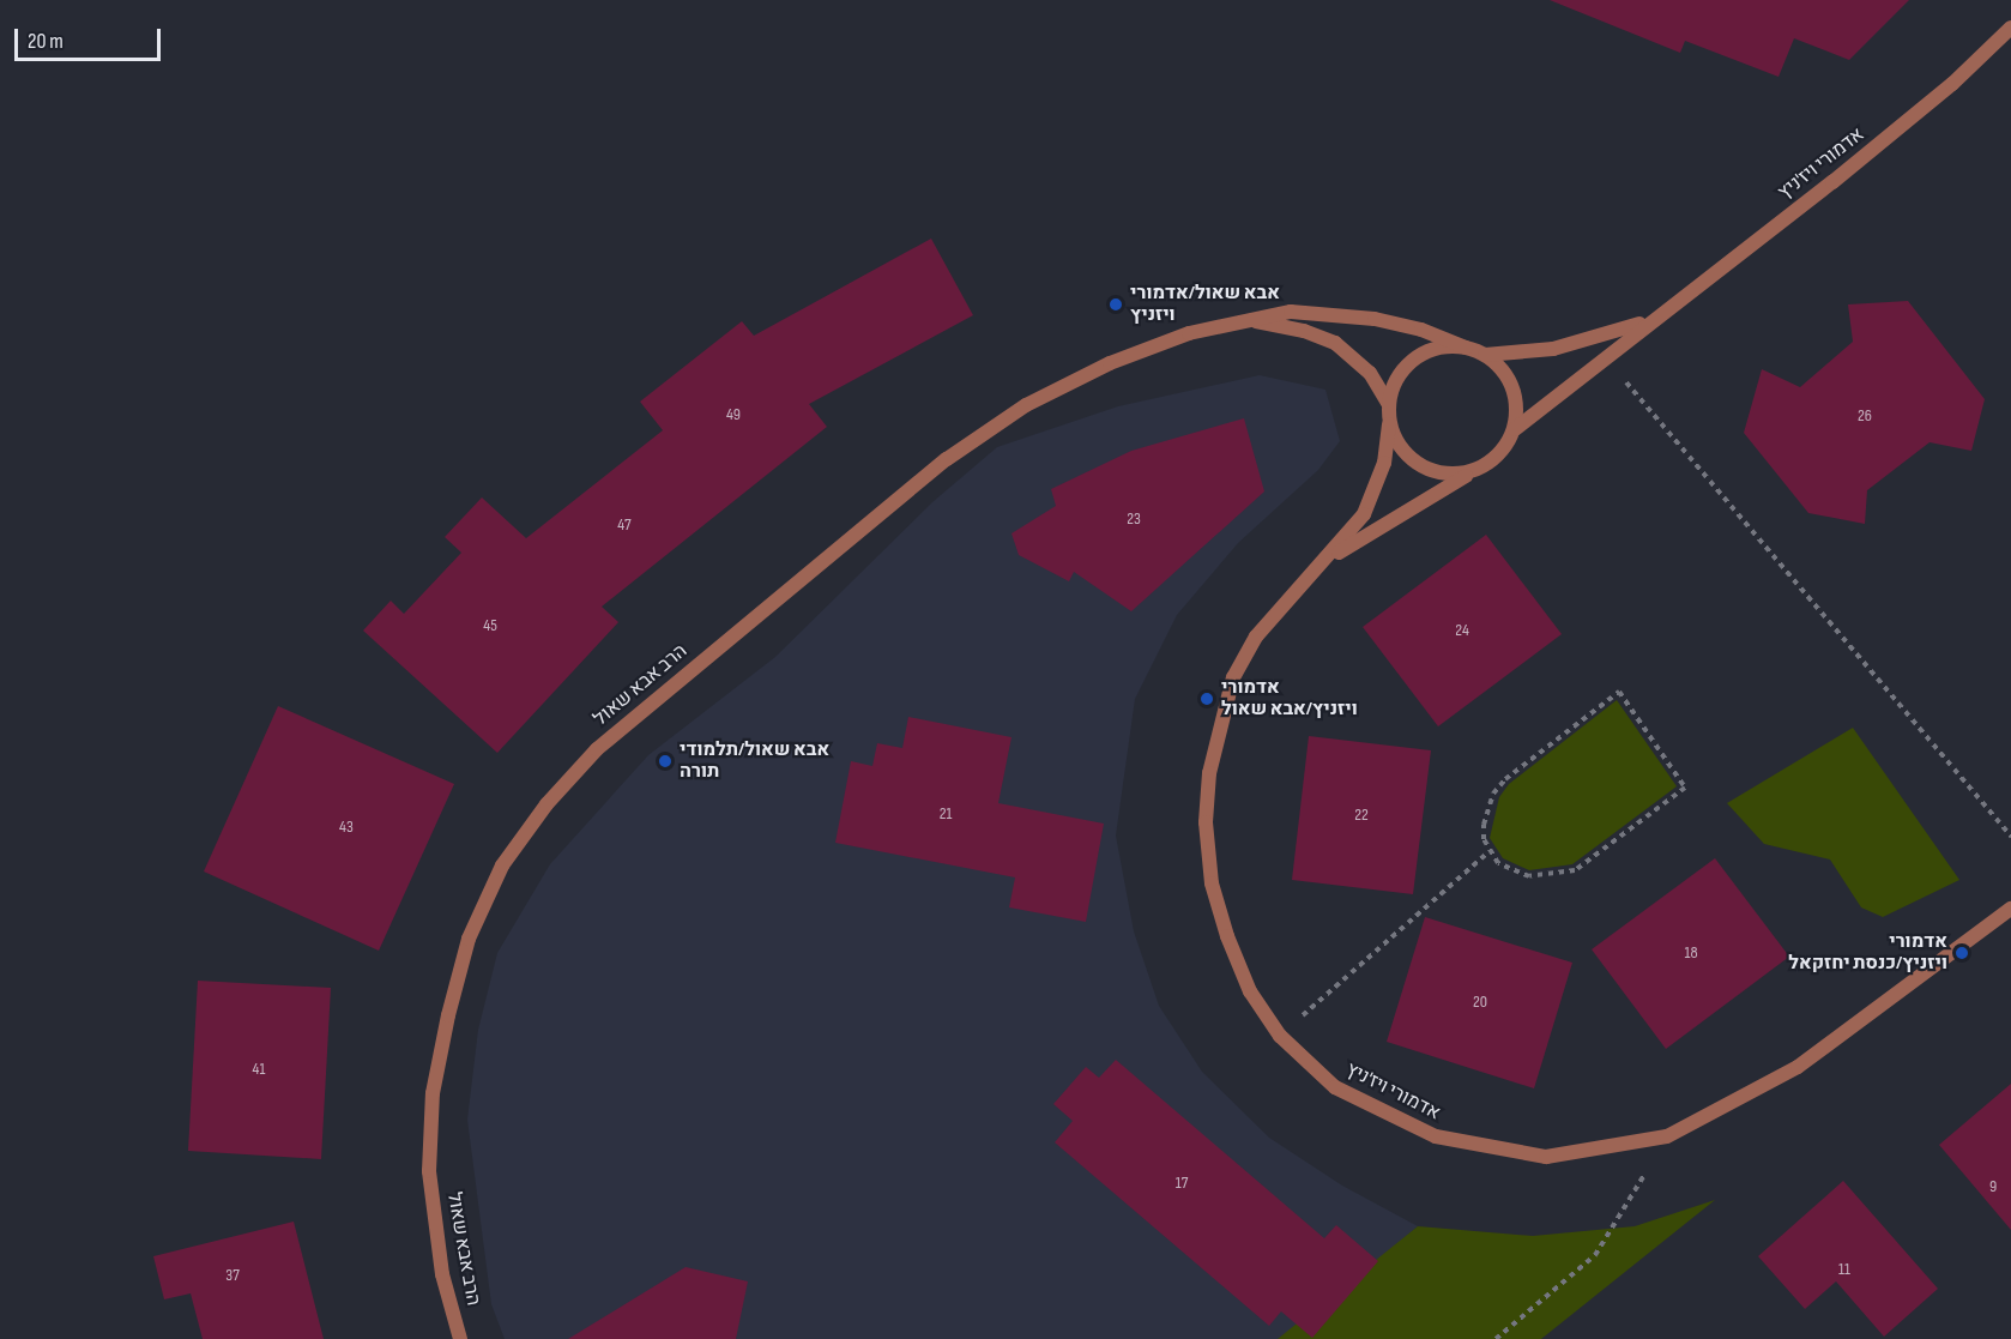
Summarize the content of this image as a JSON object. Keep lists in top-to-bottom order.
{
  "streets": {
    "street": ["אדמורי ויז'ניץ", "הרב אבא שאול"]
  },
  "crossings": [
    ["אדמורי ויז'ניץ", "הרב אבא שאול"]
  ],
  "places": [
    "אבא שאול/אדמורי ויזניץ",
    "אדמורי ויזניץ/אבא שאול",
    "אבא שאול/תלמודי תורה",
    "אדמורי ויזניץ/כנסת יחזקאל"
  ],
  "house_numbers": [
    "49",
    "26",
    "23",
    "47",
    "45",
    "24",
    "21",
    "22",
    "43",
    "18",
    "20",
    "41",
    "17",
    "9",
    "11",
    "37"
  ],
  "scale_bar": "20 m"
}
